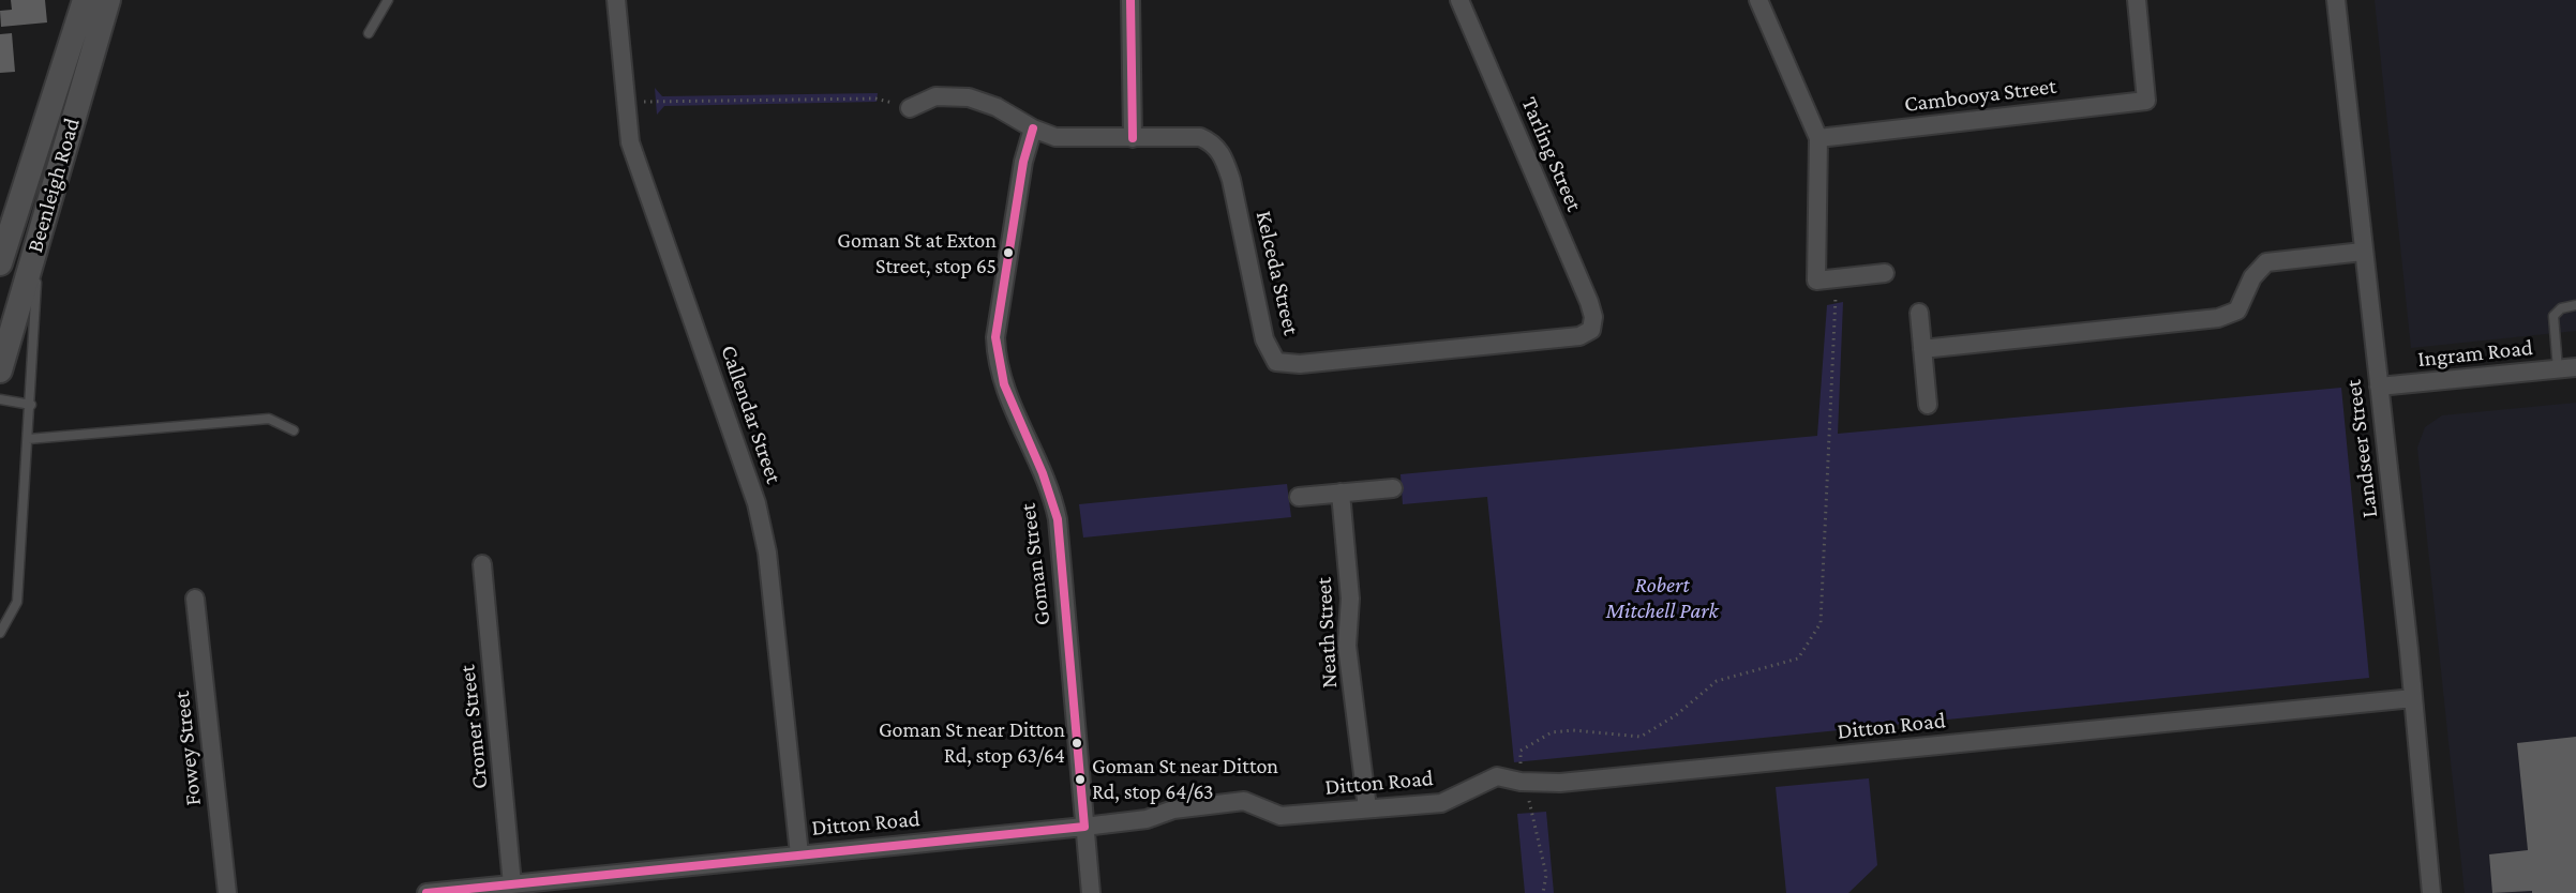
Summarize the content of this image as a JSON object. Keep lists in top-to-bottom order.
{
  "streets": {
    "main road": ["Beenleigh Road"],
    "street": [
      "Cambooya Street",
      "Tarling Street",
      "Kelceda Street",
      "Ingram Road",
      "Callendar Street",
      "Landseer Street",
      "Goman Street",
      "Neath Street",
      "Ditton Road",
      "Cromer Street",
      "Fowey Street"
    ]
  },
  "crossings": [
    ["Tarling Street", "Kelceda Street"],
    ["Kelceda Street", "Goman Street"],
    ["Ingram Road", "Landseer Street"],
    ["Callendar Street", "Ditton Road"],
    ["Landseer Street", "Ditton Road"],
    ["Goman Street", "Ditton Road"],
    ["Neath Street", "Ditton Road"],
    ["Ditton Road", "Cromer Street"]
  ],
  "parks": ["Robert Mitchell Park"],
  "places": ["Goman St at Exton Street, stop 65", "Goman St near Ditton Rd, stop 63/64", "Goman St near Ditton Rd, stop 64/63"]
}
